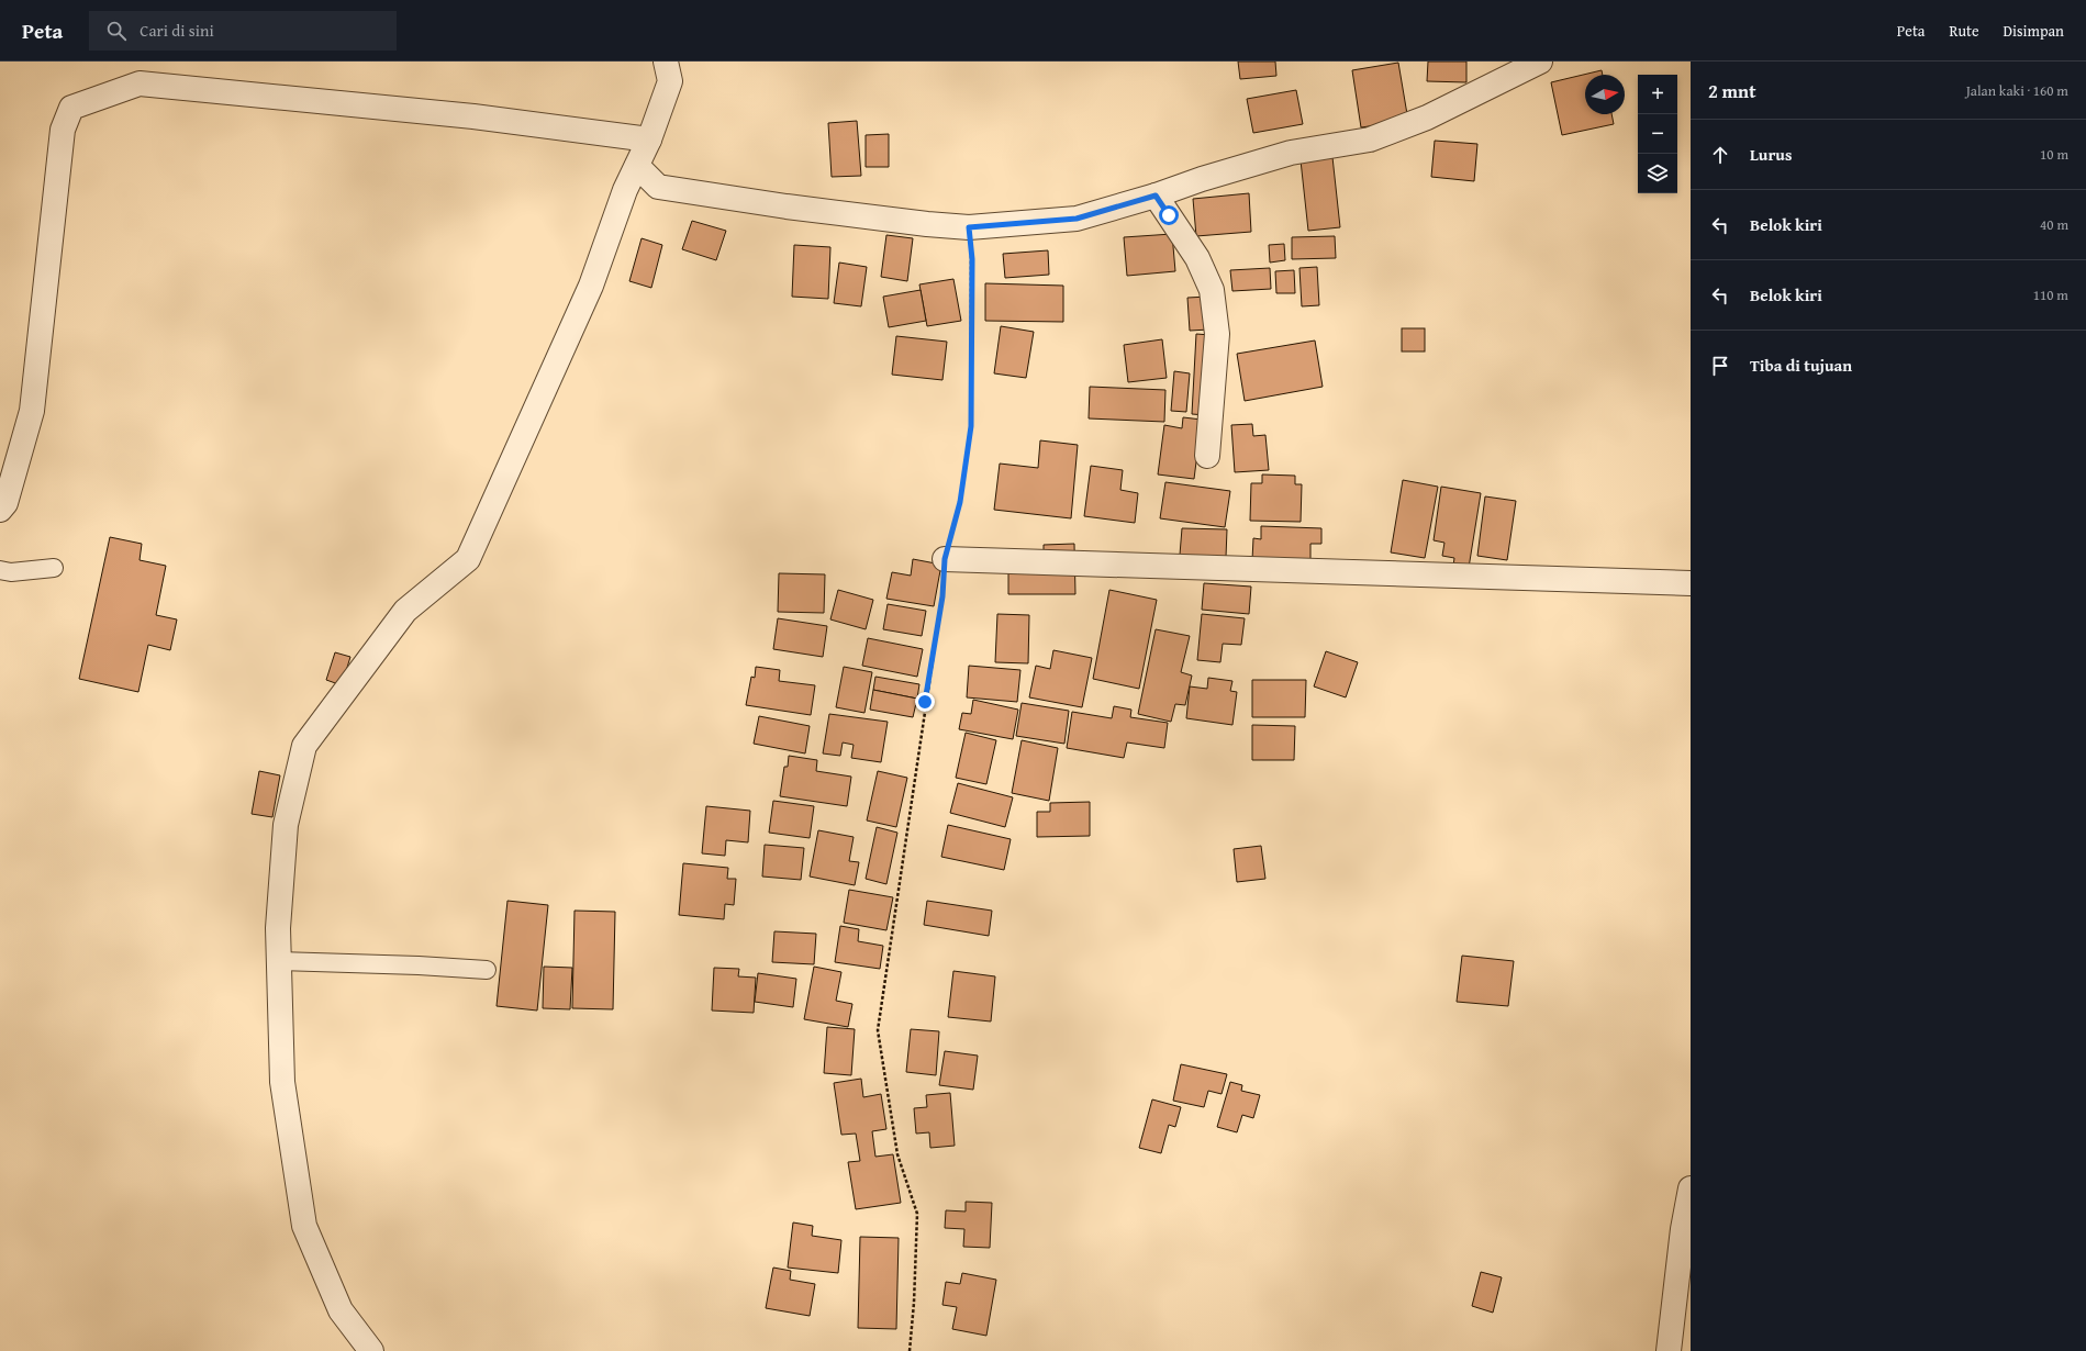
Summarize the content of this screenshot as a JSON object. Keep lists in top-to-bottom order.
{
  "north": "right",
  "page": {
    "header": "Peta",
    "search": "Cari di sini",
    "nav": ["Peta", "Rute", "Disimpan"],
    "heading": ["2 mnt", "Jalan kaki · 160 m"],
    "map_buttons": ["+", "−"],
    "list": [
      ["Lurus", "10 m"],
      ["Belok kiri", "40 m"],
      ["Belok kiri", "110 m"],
      "Tiba di tujuan"
    ]
  }
}
